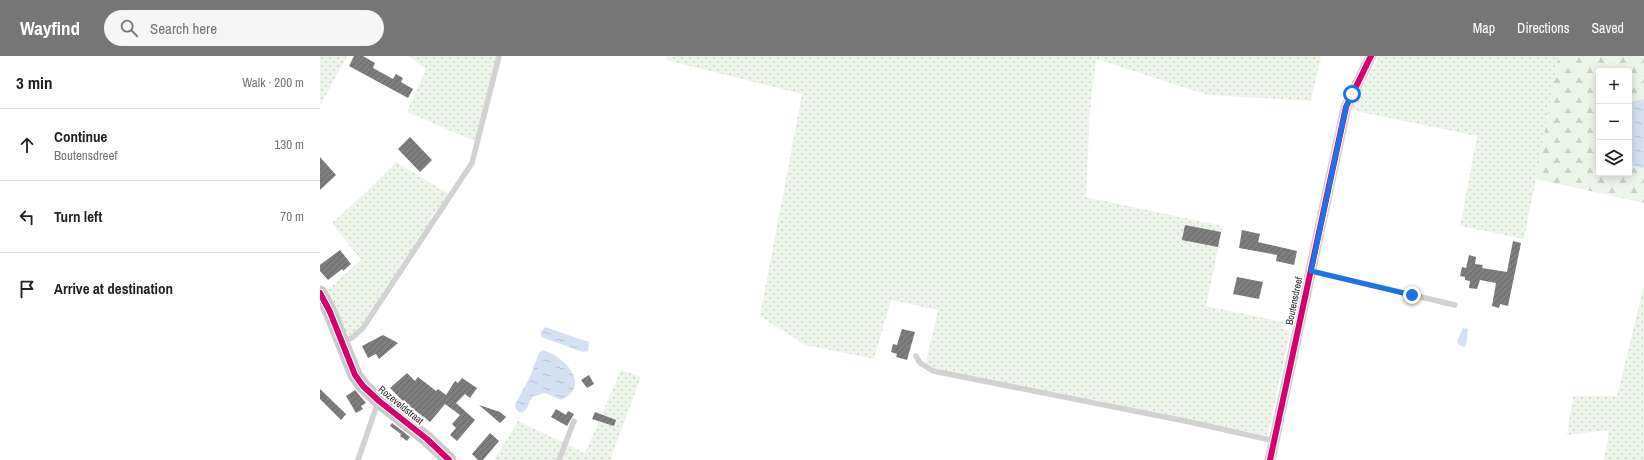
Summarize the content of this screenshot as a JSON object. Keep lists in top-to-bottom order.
{
  "streets": {
    "street": ["Boutensdreef", "Rozeveldstraat"]
  },
  "page": {
    "header": "Wayfind",
    "search": "Search here",
    "nav": ["Map", "Directions", "Saved"],
    "heading": ["3 min", "Walk · 200 m"],
    "map_buttons": ["+", "−"],
    "list": [
      ["Continue", "Boutensdreef", "130 m"],
      ["Turn left", "70 m"],
      "Arrive at destination"
    ]
  }
}
